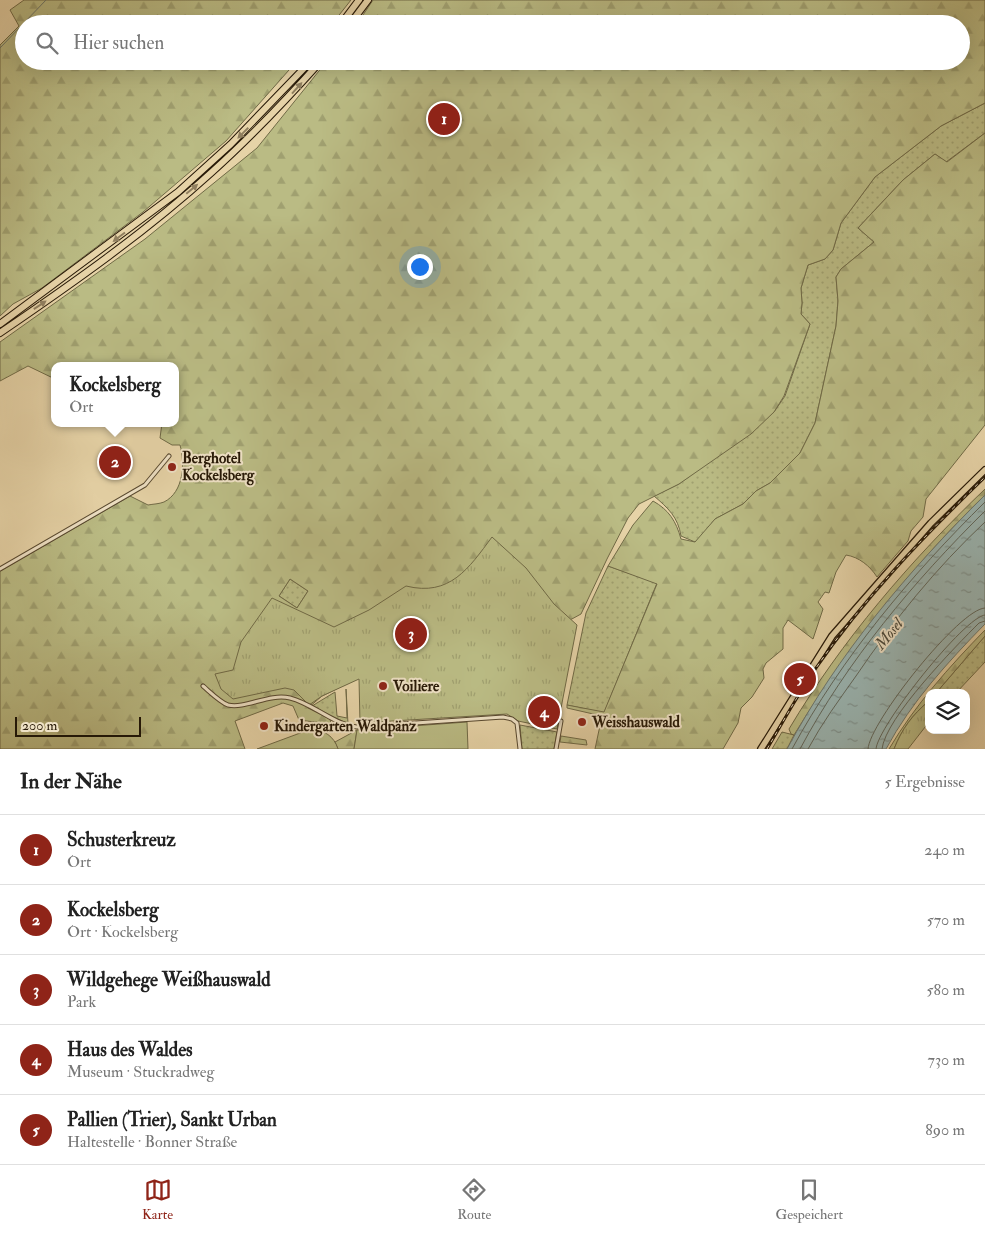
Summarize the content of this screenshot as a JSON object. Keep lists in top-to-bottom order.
{
  "water": ["Mosel"],
  "places": [
    "Berghotel Kockelsberg",
    "Voiliere",
    "Weisshauswald",
    "Kindergarten Waldpänz"
  ],
  "scale_bar": "200 m",
  "page": {
    "search": "Hier suchen",
    "pins": [
      "1",
      "2",
      "3",
      "5",
      "4"
    ],
    "popup": ["Kockelsberg", "Ort"],
    "scale": "200 m",
    "heading": ["In der Nähe", "5 Ergebnisse"],
    "list": [
      {
        "mark": "1",
        "name": "Schusterkreuz",
        "note": "Ort",
        "value": "240 m"
      },
      {
        "mark": "2",
        "name": "Kockelsberg",
        "note": "Ort · Kockelsberg",
        "value": "570 m"
      },
      {
        "mark": "3",
        "name": "Wildgehege Weißhauswald",
        "note": "Park",
        "value": "580 m"
      },
      {
        "mark": "4",
        "name": "Haus des Waldes",
        "note": "Museum · Stuckradweg",
        "value": "730 m"
      },
      {
        "mark": "5",
        "name": "Pallien (Trier), Sankt Urban",
        "note": "Haltestelle · Bonner Straße",
        "value": "890 m"
      }
    ],
    "nav": ["Karte", "Route", "Gespeichert"]
  }
}
